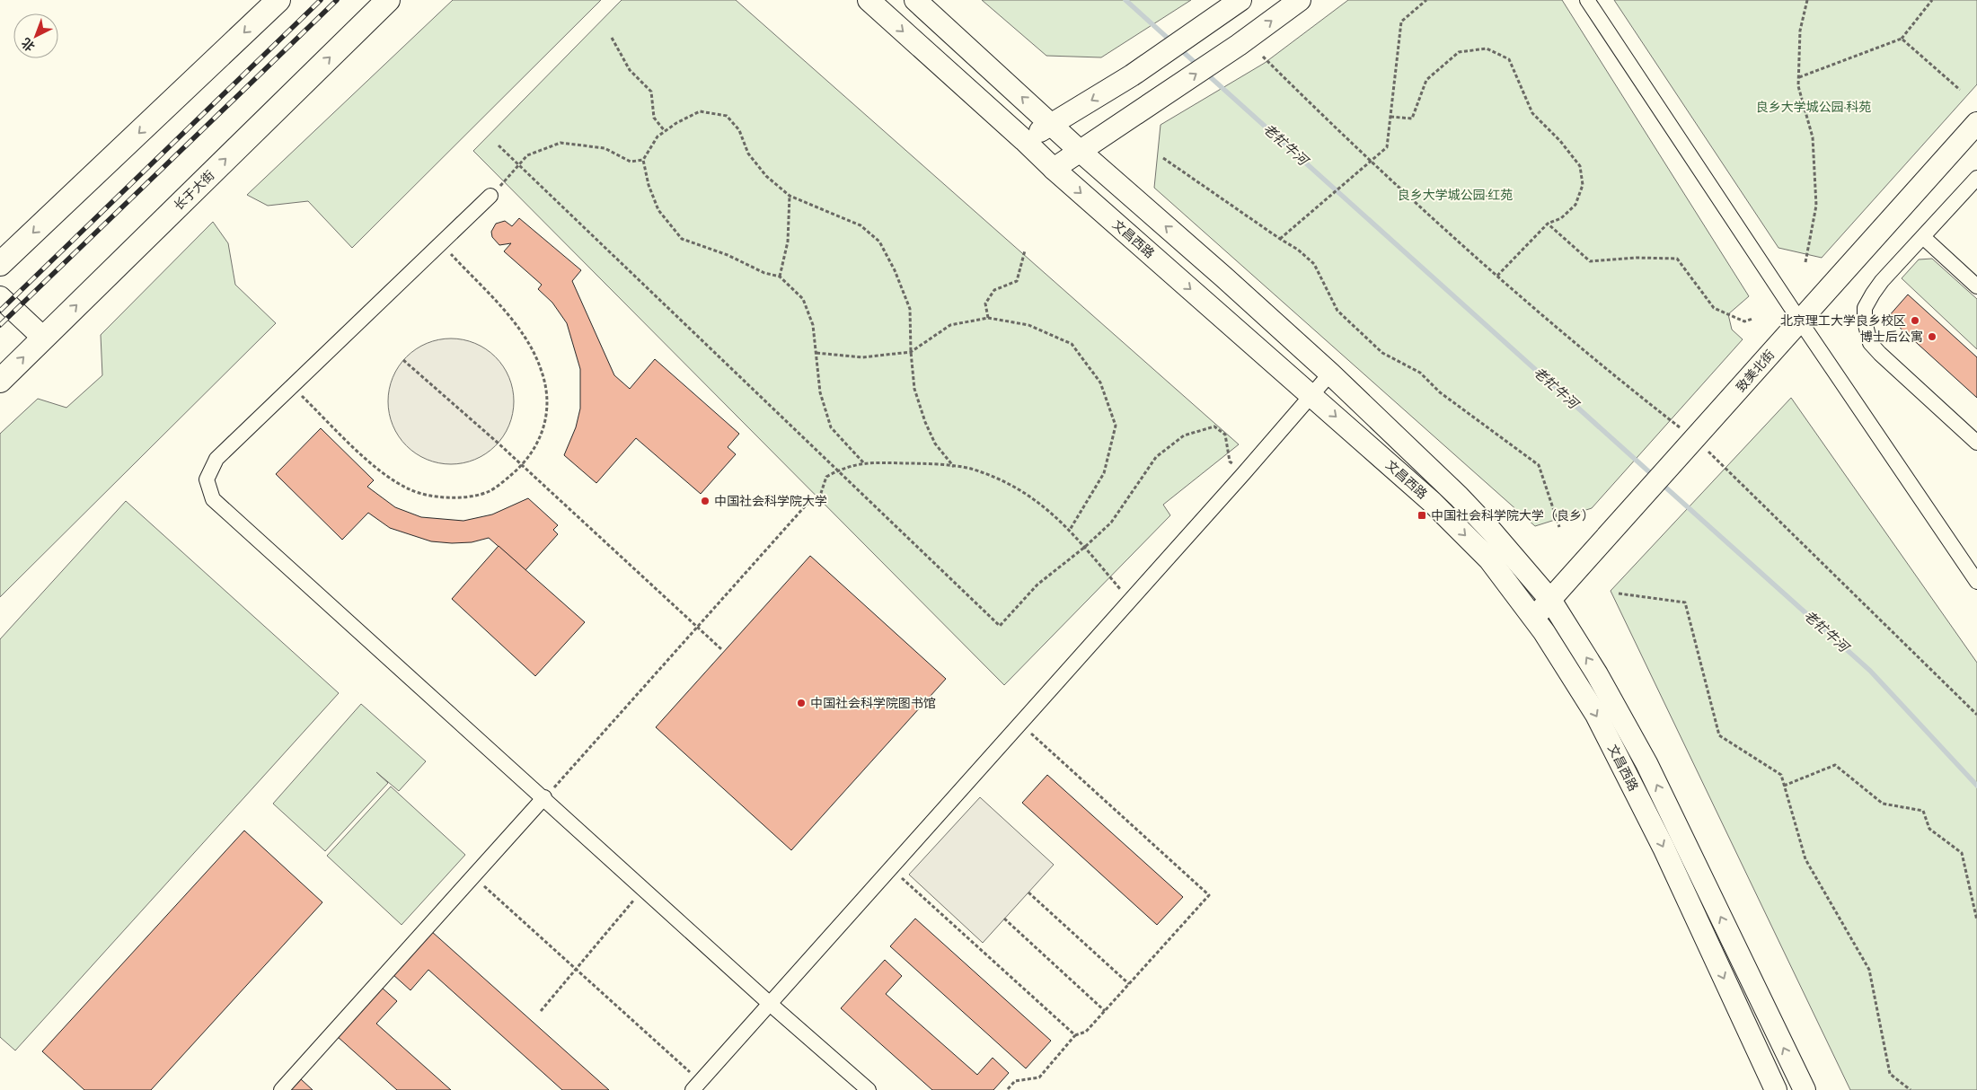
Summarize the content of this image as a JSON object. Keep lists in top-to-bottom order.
{
  "streets": {
    "main road": ["长于大街", "文昌西路", "致美北街"]
  },
  "crossings": [
    ["文昌西路", "致美北街"]
  ],
  "water": ["老牤牛河"],
  "parks": ["良乡大学城公园·科苑", "良乡大学城公园·红苑"],
  "places": {
    "other": [
      "北京理工大学良乡校区",
      "博士后公寓",
      "中国社会科学院大学",
      "中国社会科学院图书馆"
    ],
    "transit": ["中国社会科学院大学（良乡）"]
  },
  "north": "bottom left"
}
